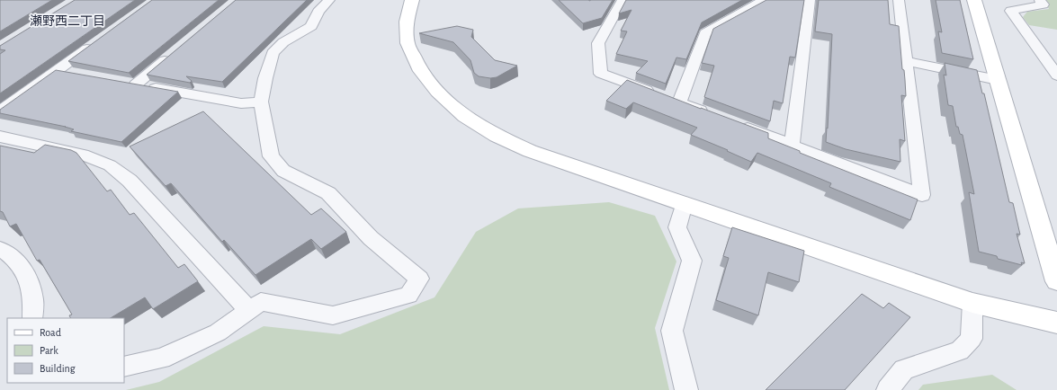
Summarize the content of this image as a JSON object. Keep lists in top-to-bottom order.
{
  "districts": ["瀬野西二丁目"],
  "legend": ["Road", "Park", "Building"]
}
